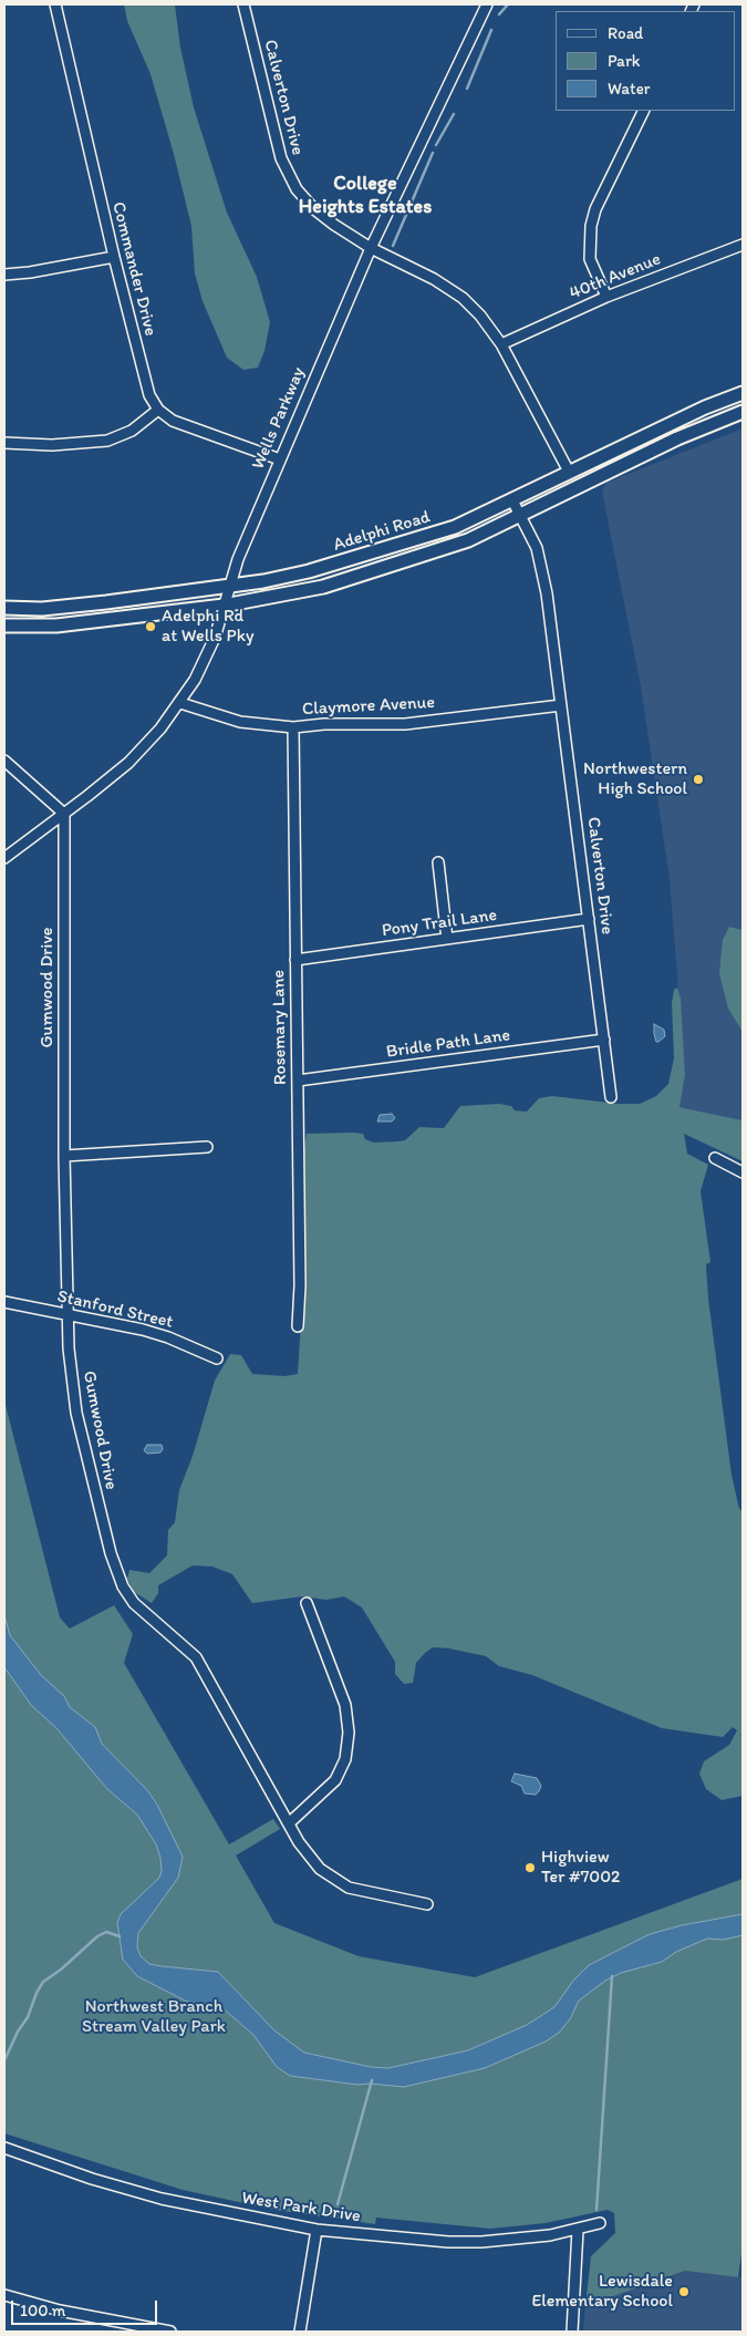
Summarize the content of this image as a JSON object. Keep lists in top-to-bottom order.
{
  "streets": {
    "main road": ["Adelphi Road"],
    "street": [
      "Calverton Drive",
      "Commander Drive",
      "40th Avenue",
      "Wells Parkway",
      "Claymore Avenue",
      "Pony Trail Lane",
      "Gumwood Drive",
      "Rosemary Lane",
      "Bridle Path Lane",
      "Stanford Street",
      "West Park Drive"
    ]
  },
  "crossings": [
    ["Calverton Drive", "40th Avenue"],
    ["Calverton Drive", "Wells Parkway"],
    ["Calverton Drive", "Adelphi Road"],
    ["Calverton Drive", "Claymore Avenue"],
    ["Calverton Drive", "Pony Trail Lane"],
    ["Calverton Drive", "Bridle Path Lane"],
    ["Commander Drive", "Wells Parkway"],
    ["Wells Parkway", "Adelphi Road"],
    ["Wells Parkway", "Claymore Avenue"],
    ["Wells Parkway", "Gumwood Drive"],
    ["Claymore Avenue", "Rosemary Lane"],
    ["Pony Trail Lane", "Rosemary Lane"],
    ["Gumwood Drive", "Stanford Street"],
    ["Rosemary Lane", "Bridle Path Lane"]
  ],
  "districts": ["College Heights Estates"],
  "parks": ["Northwest Branch Stream Valley Park"],
  "places": [
    "Adelphi Rd at Wells Pky",
    "Northwestern High School",
    "Highview Ter #7002",
    "Lewisdale Elementary School"
  ],
  "legend": ["Road", "Park", "Water"],
  "scale_bar": "100 m"
}
